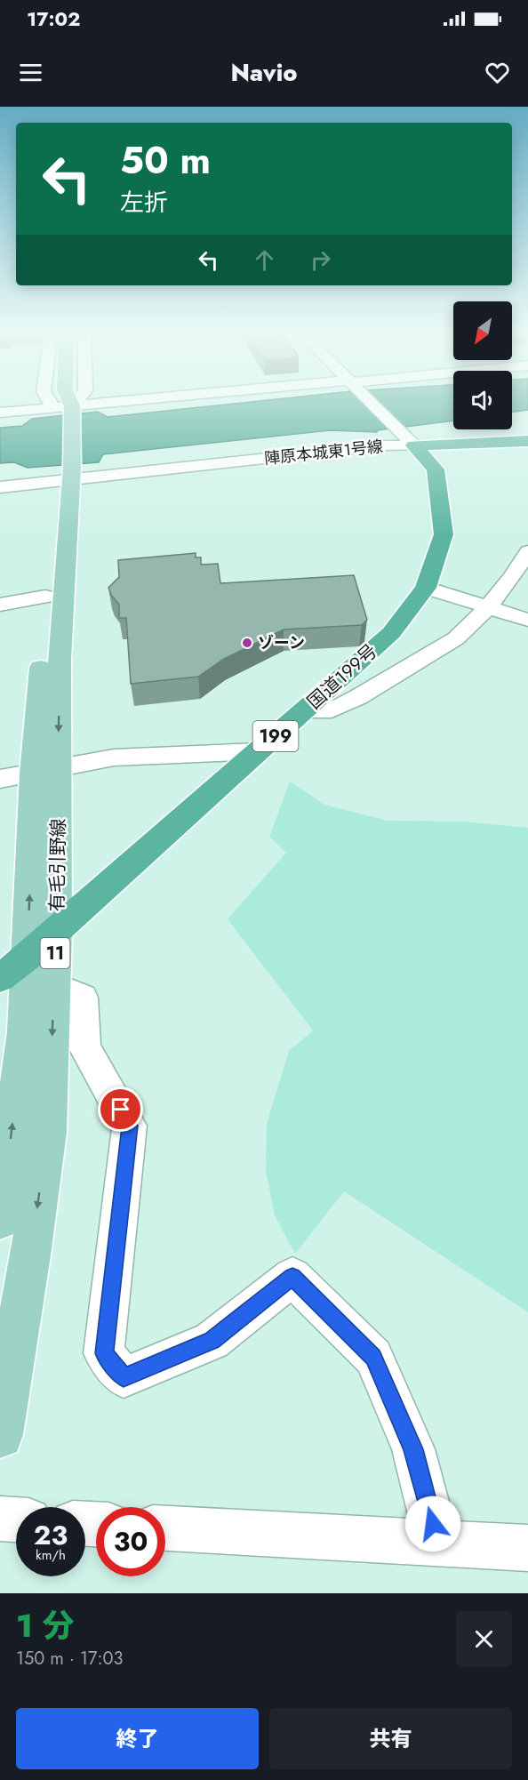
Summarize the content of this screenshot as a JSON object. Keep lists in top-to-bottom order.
{
  "streets": {
    "highway": ["国道199号", "199"],
    "main road": ["有毛引野線", "11"],
    "street": ["陣原本城東1号線"]
  },
  "crossings": [
    ["陣原本城東1号線", "有毛引野線"],
    ["国道199号", "有毛引野線"]
  ],
  "places": ["ゾーン"],
  "north": "bottom left",
  "page": {
    "status": "17:02",
    "header": "Navio",
    "turn": ["50 m", "左折"],
    "speed": "23 km/h",
    "limit": "30",
    "heading": ["1 分", "150 m · 17:03"],
    "buttons": ["終了", "共有"]
  }
}
